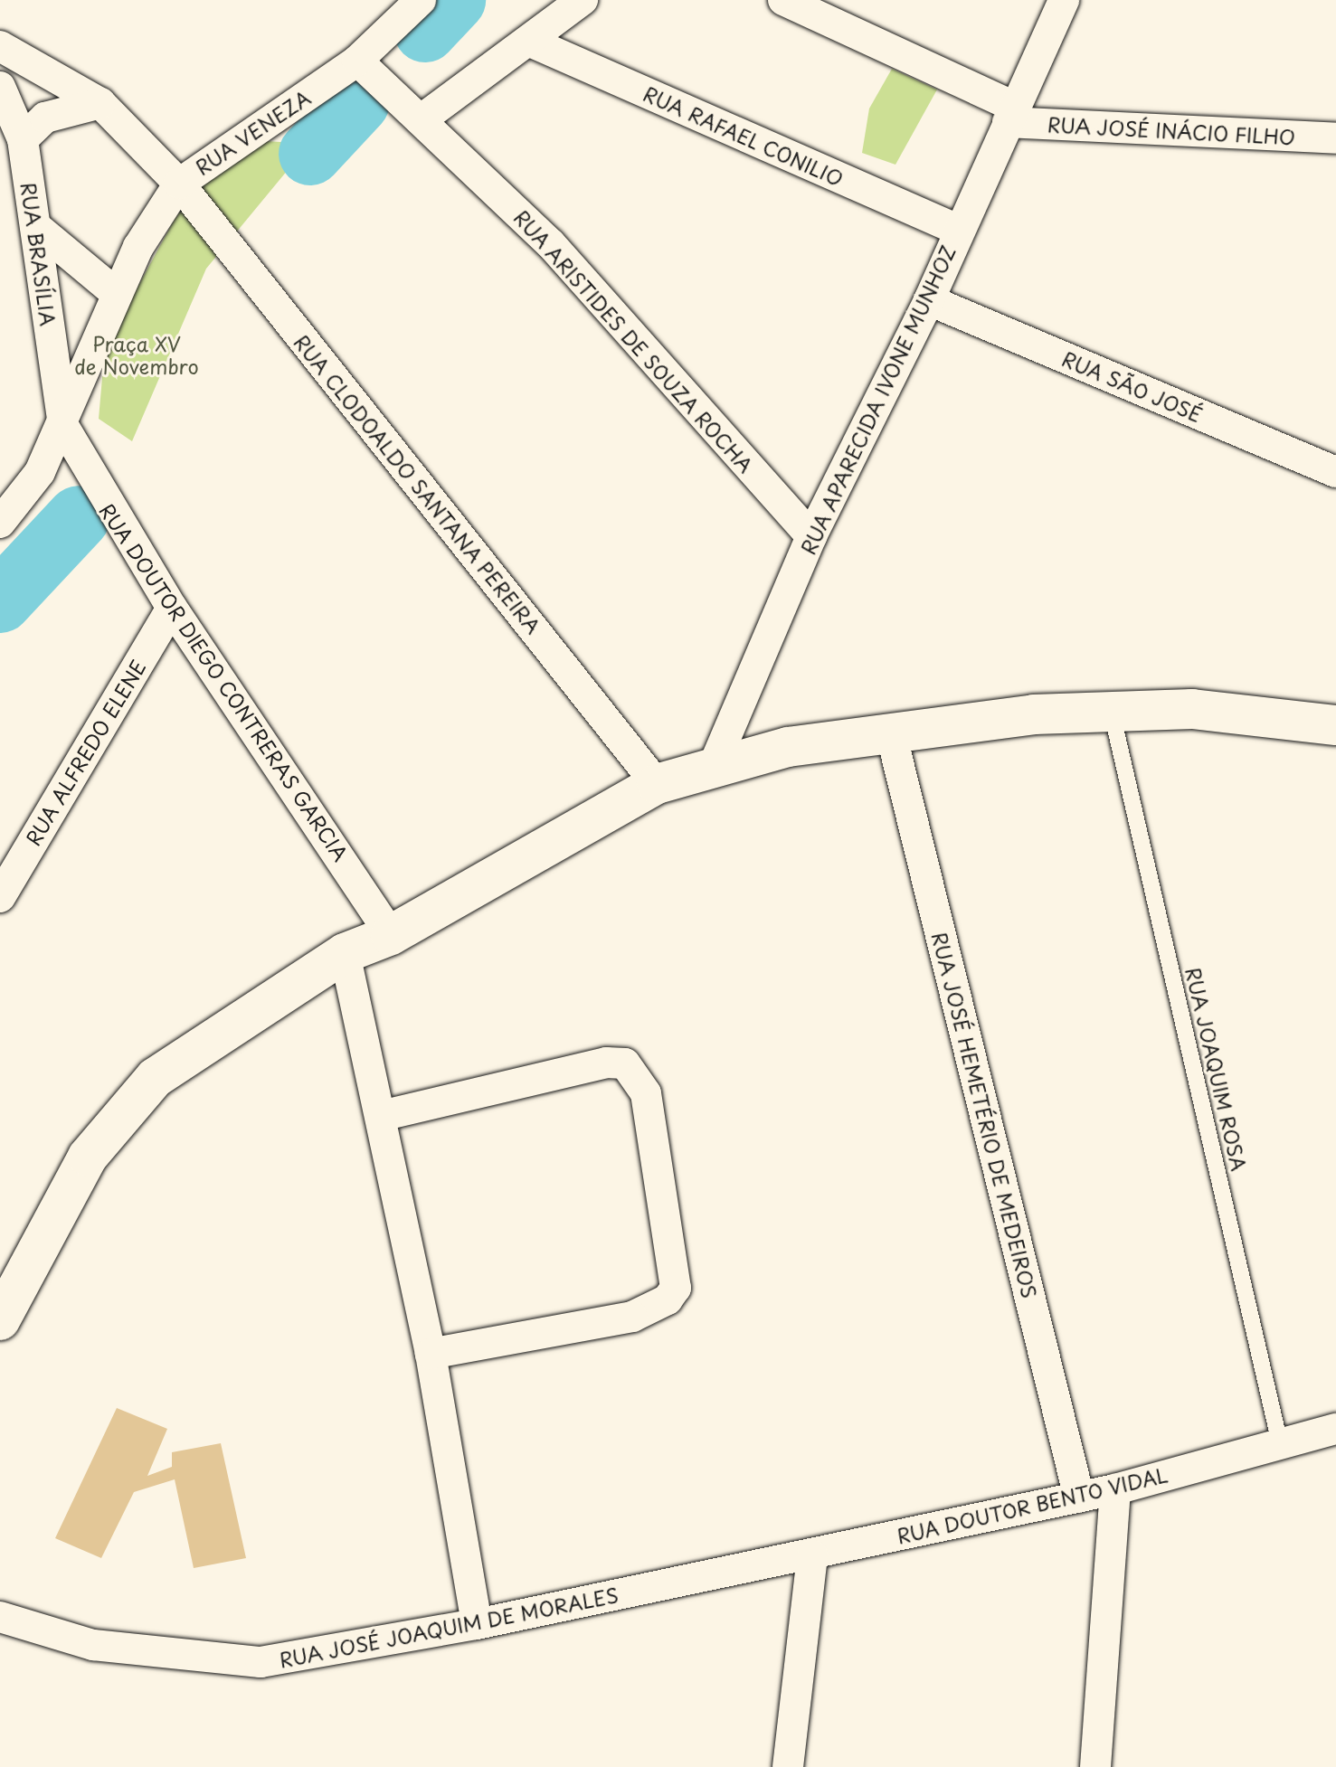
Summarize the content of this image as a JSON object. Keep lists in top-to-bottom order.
{
  "streets": {
    "street": [
      "RUA JOSÉ INÁCIO FILHO",
      "RUA VENEZA",
      "RUA RAFAEL CONILIO",
      "RUA BRASÍLIA",
      "RUA ARISTIDES DE SOUZA ROCHA",
      "RUA SÃO JOSÉ",
      "RUA APARECIDA IVONE MUNHOZ",
      "RUA CLODOALDO SANTANA PEREIRA",
      "RUA DOUTOR DIEGO CONTRERAS GARCIA",
      "RUA ALFREDO ELENE",
      "RUA JOSÉ HEMETÉRIO DE MEDEIROS",
      "RUA DOUTOR BENTO VIDAL",
      "RUA JOSÉ JOAQUIM DE MORALES"
    ],
    "lane": ["RUA JOAQUIM ROSA"]
  },
  "crossings": [
    ["RUA JOSÉ INÁCIO FILHO", "RUA APARECIDA IVONE MUNHOZ"],
    ["RUA VENEZA", "RUA BRASÍLIA"],
    ["RUA VENEZA", "RUA ARISTIDES DE SOUZA ROCHA"],
    ["RUA VENEZA", "RUA CLODOALDO SANTANA PEREIRA"],
    ["RUA VENEZA", "RUA DOUTOR DIEGO CONTRERAS GARCIA"],
    ["RUA RAFAEL CONILIO", "RUA APARECIDA IVONE MUNHOZ"],
    ["RUA BRASÍLIA", "RUA DOUTOR DIEGO CONTRERAS GARCIA"],
    ["RUA ARISTIDES DE SOUZA ROCHA", "RUA APARECIDA IVONE MUNHOZ"],
    ["RUA SÃO JOSÉ", "RUA APARECIDA IVONE MUNHOZ"],
    ["RUA DOUTOR DIEGO CONTRERAS GARCIA", "RUA ALFREDO ELENE"],
    ["RUA JOAQUIM ROSA", "RUA DOUTOR BENTO VIDAL"],
    ["RUA JOSÉ HEMETÉRIO DE MEDEIROS", "RUA DOUTOR BENTO VIDAL"],
    ["RUA DOUTOR BENTO VIDAL", "RUA JOSÉ JOAQUIM DE MORALES"]
  ],
  "parks": ["Praça XV de Novembro"]
}
